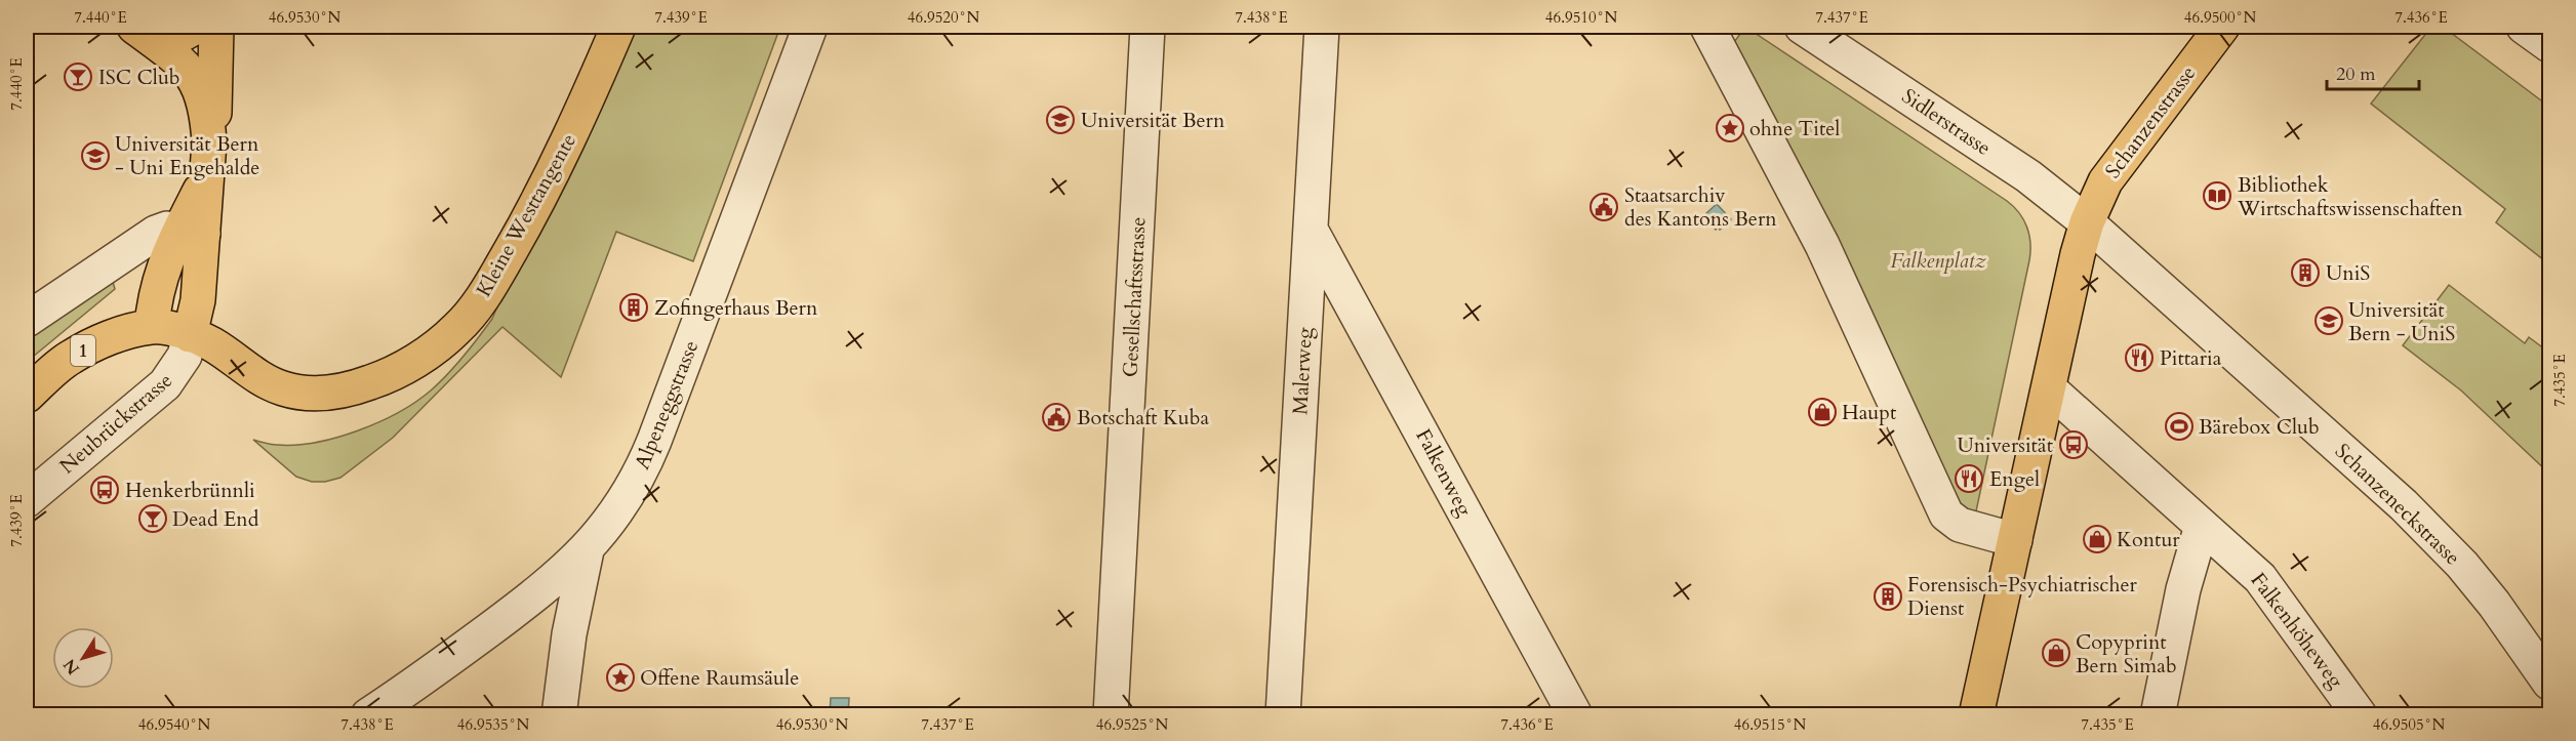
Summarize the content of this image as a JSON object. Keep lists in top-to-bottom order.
{
  "streets": {
    "main road": ["Schanzenstrasse", "Kleine Westtangente", "1"],
    "street": [
      "Sidlerstrasse",
      "Gesellschaftsstrasse",
      "Malerweg",
      "Alpeneggstrasse",
      "Neubrückstrasse",
      "Falkenweg",
      "Schanzeneckstrasse",
      "Falkenhöheweg"
    ]
  },
  "crossings": [
    ["Sidlerstrasse", "Schanzenstrasse"],
    ["Sidlerstrasse", "Schanzeneckstrasse"],
    ["Schanzenstrasse", "Schanzeneckstrasse"],
    ["Kleine Westtangente", "1"],
    ["Kleine Westtangente", "Neubrückstrasse"],
    ["1", "Neubrückstrasse"],
    ["Malerweg", "Falkenweg"]
  ],
  "parks": ["Falkenplatz"],
  "places": {
    "bar": ["ISC Club", "Dead End"],
    "school or university": ["Universität Bern", "Universität Bern - Uni Engehalde", "Universität Bern - UniS"],
    "place": ["ohne Titel", "Offene Raumsäule"],
    "library": ["Bibliothek Wirtschaftswissenschaften"],
    "public building": ["Staatsarchiv des Kantons Bern", "Botschaft Kuba"],
    "building": ["UniS", "Zofingerhaus Bern", "Forensisch-Psychiatrischer Dienst"],
    "restaurant": ["Pittaria", "Engel"],
    "shop": ["Haupt", "Kontur", "Copyprint Bern Simab"],
    "sports": ["Bärebox Club"],
    "bus stop": ["Universität", "Henkerbrünnli"]
  },
  "scale_bar": "20 m",
  "north": "bottom left",
  "coordinates": [
    "7.440°E",
    "46.9530°N",
    "7.439°E",
    "46.9520°N",
    "7.438°E",
    "46.9510°N",
    "7.437°E",
    "46.9500°N",
    "7.436°E",
    "7.435°E",
    "46.9540°N",
    "46.9535°N",
    "46.9525°N",
    "46.9515°N",
    "46.9505°N"
  ]
}
